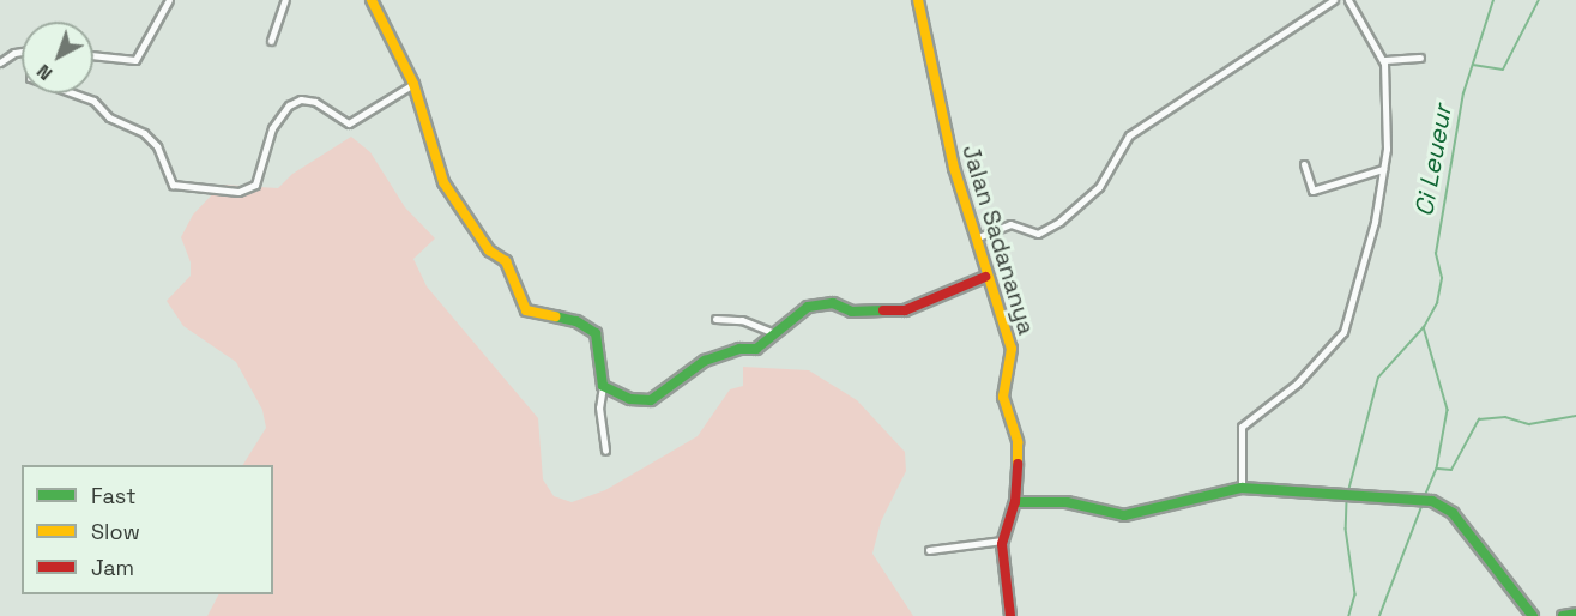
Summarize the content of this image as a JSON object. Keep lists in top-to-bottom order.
{
  "streets": {
    "street": ["Jalan Sadananya"]
  },
  "water": ["Ci Leueur"],
  "legend": ["Fast", "Slow", "Jam"],
  "north": "bottom left"
}
